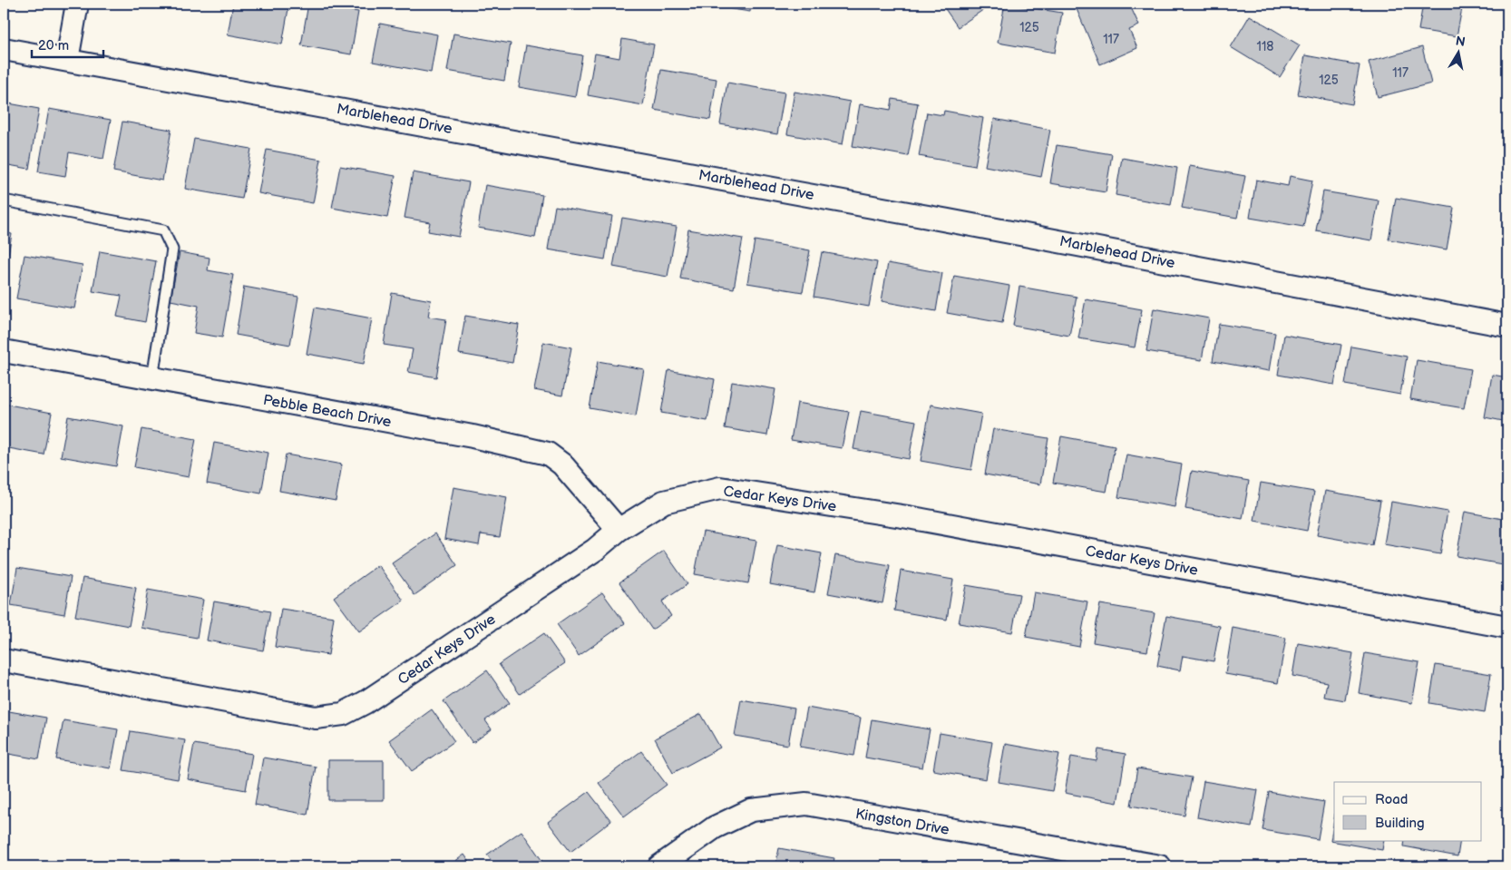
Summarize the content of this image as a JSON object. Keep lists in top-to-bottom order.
{
  "streets": {
    "street": [
      "Marblehead Drive",
      "Pebble Beach Drive",
      "Cedar Keys Drive",
      "Kingston Drive"
    ]
  },
  "crossings": [
    ["Pebble Beach Drive", "Cedar Keys Drive"]
  ],
  "house_numbers": [
    "125",
    "117",
    "118",
    "117",
    "125"
  ],
  "legend": ["Road", "Building"],
  "scale_bar": "20 m",
  "north": "top"
}
